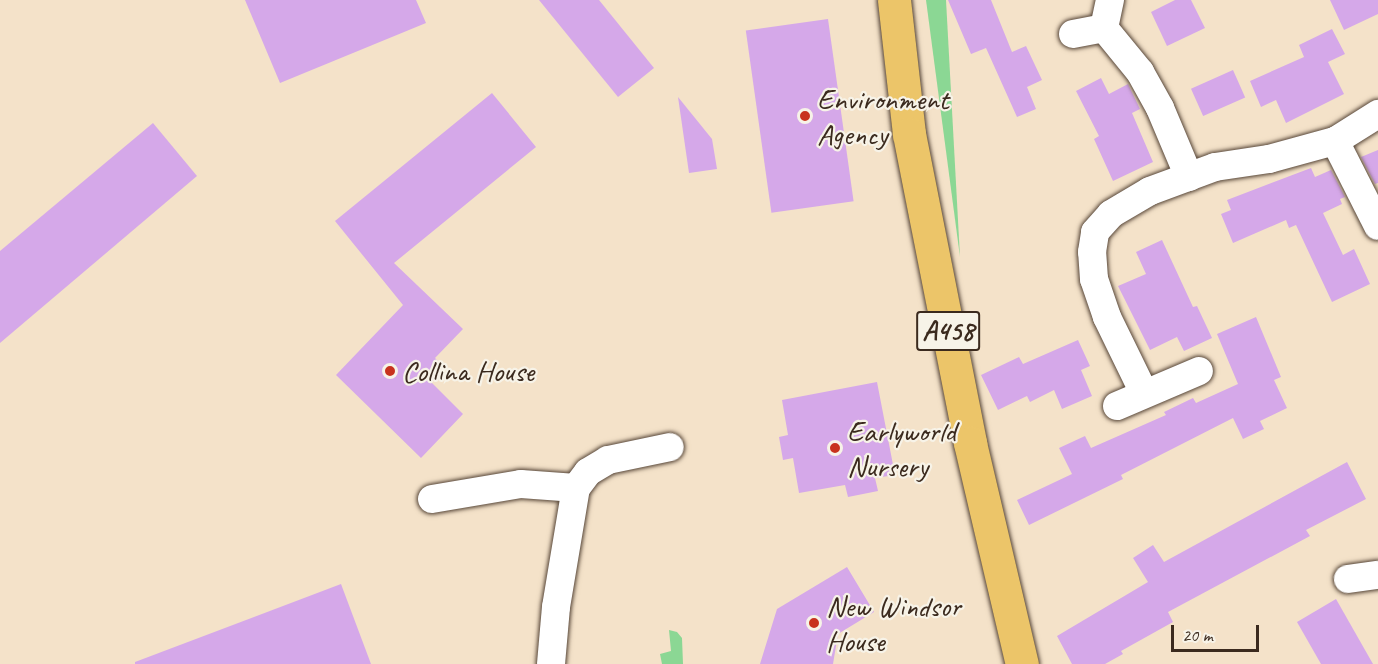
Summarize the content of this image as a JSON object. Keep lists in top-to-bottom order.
{
  "streets": {
    "main road": ["A458"]
  },
  "places": [
    "Environment Agency",
    "Collina House",
    "Earlyworld Nursery",
    "New Windsor House"
  ],
  "scale_bar": "20 m"
}
